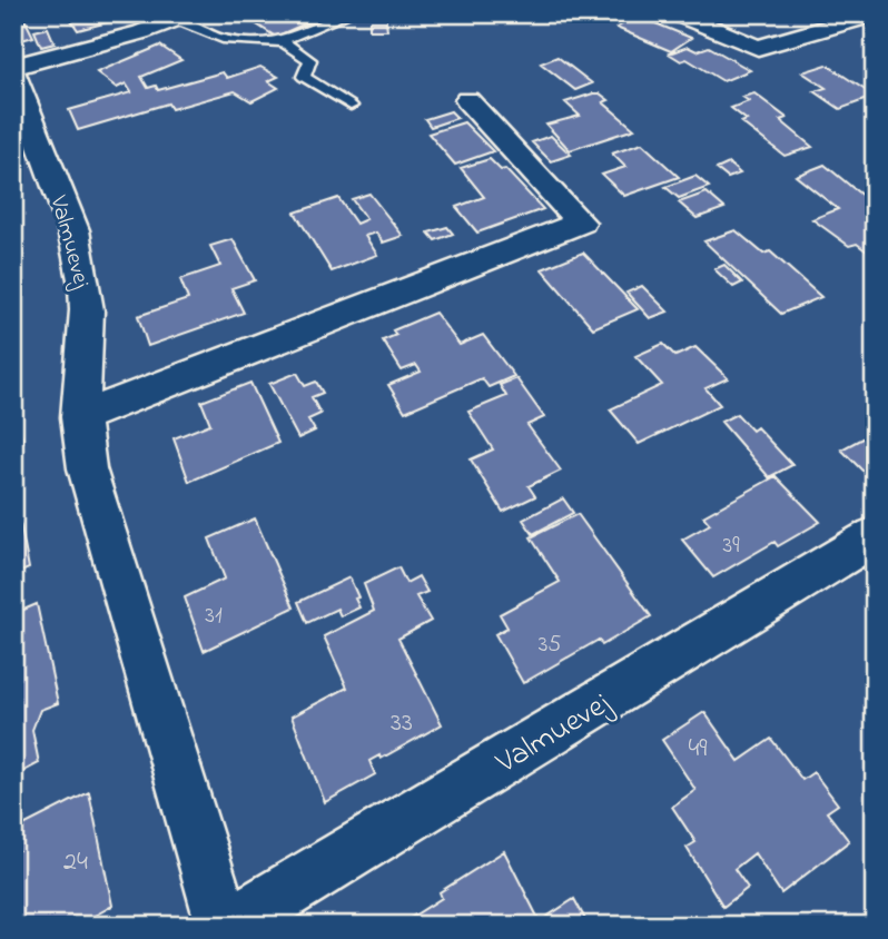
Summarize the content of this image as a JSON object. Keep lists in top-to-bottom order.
{
  "streets": {
    "street": ["Valmuevej"]
  },
  "house_numbers": [
    "39",
    "31",
    "35",
    "33",
    "49",
    "24"
  ]
}
